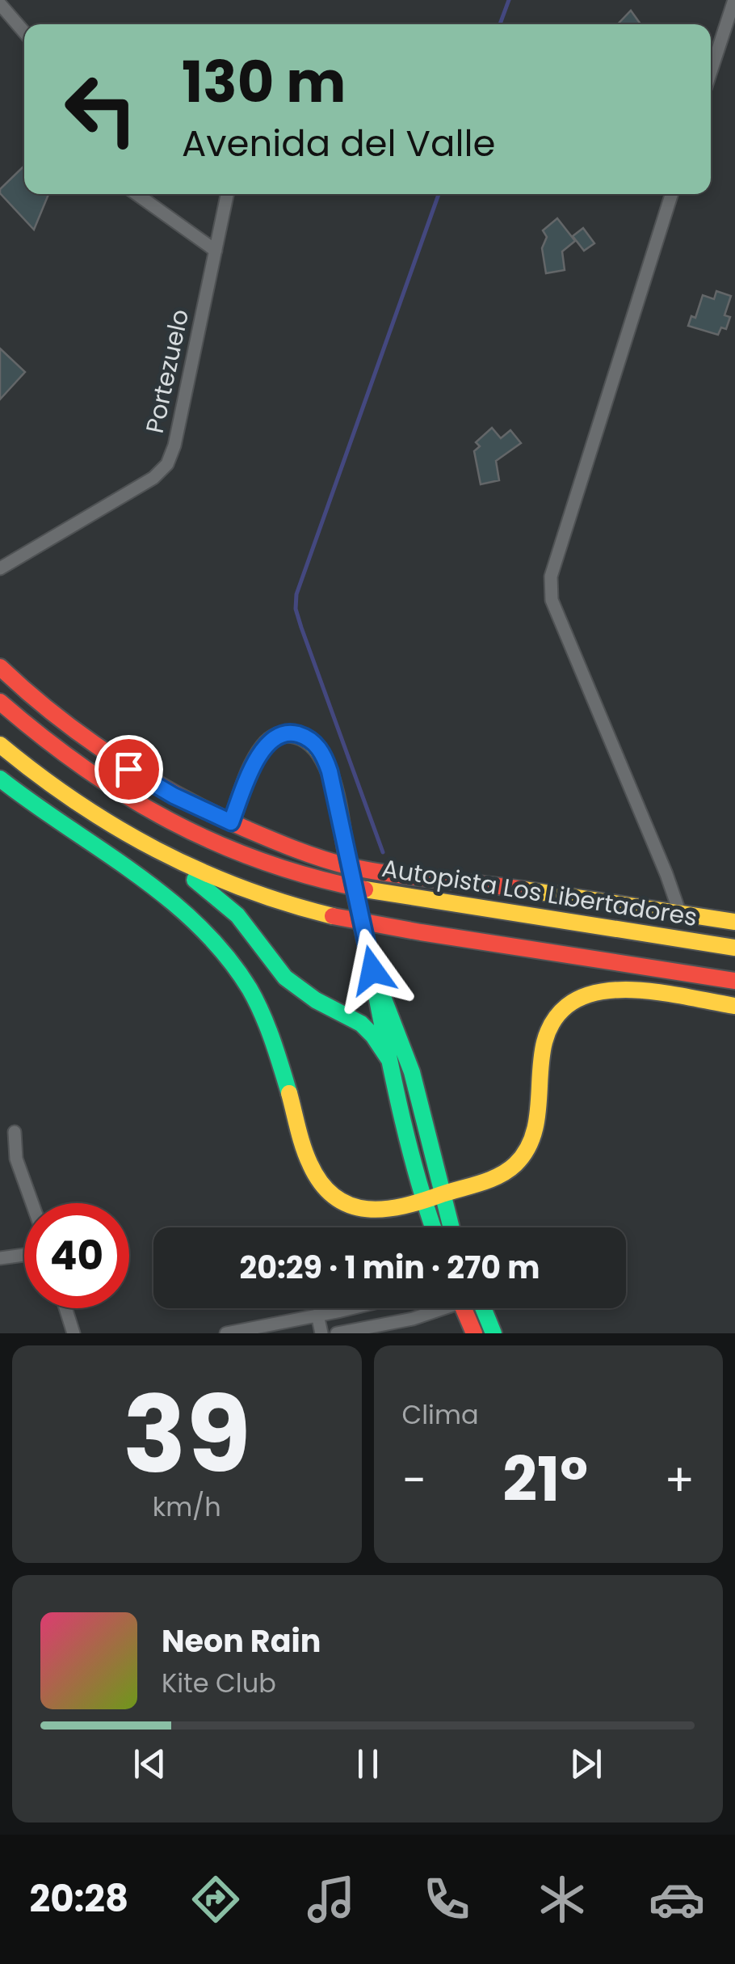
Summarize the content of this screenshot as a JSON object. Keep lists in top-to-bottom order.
{
  "streets": {
    "main road": ["Autopista Los Libertadores"],
    "street": ["Portezuelo"]
  },
  "page": {
    "turn": ["130 m", "Avenida del Valle"],
    "limit": "40",
    "trip": "20:29 · 1 min · 270 m",
    "tile": [
      ["39", "km/h"],
      "Clima"
    ],
    "heat": ["−", "21°", "+"],
    "song": ["Neon Rain", "Kite Club"],
    "tabs": "20:28"
  }
}
